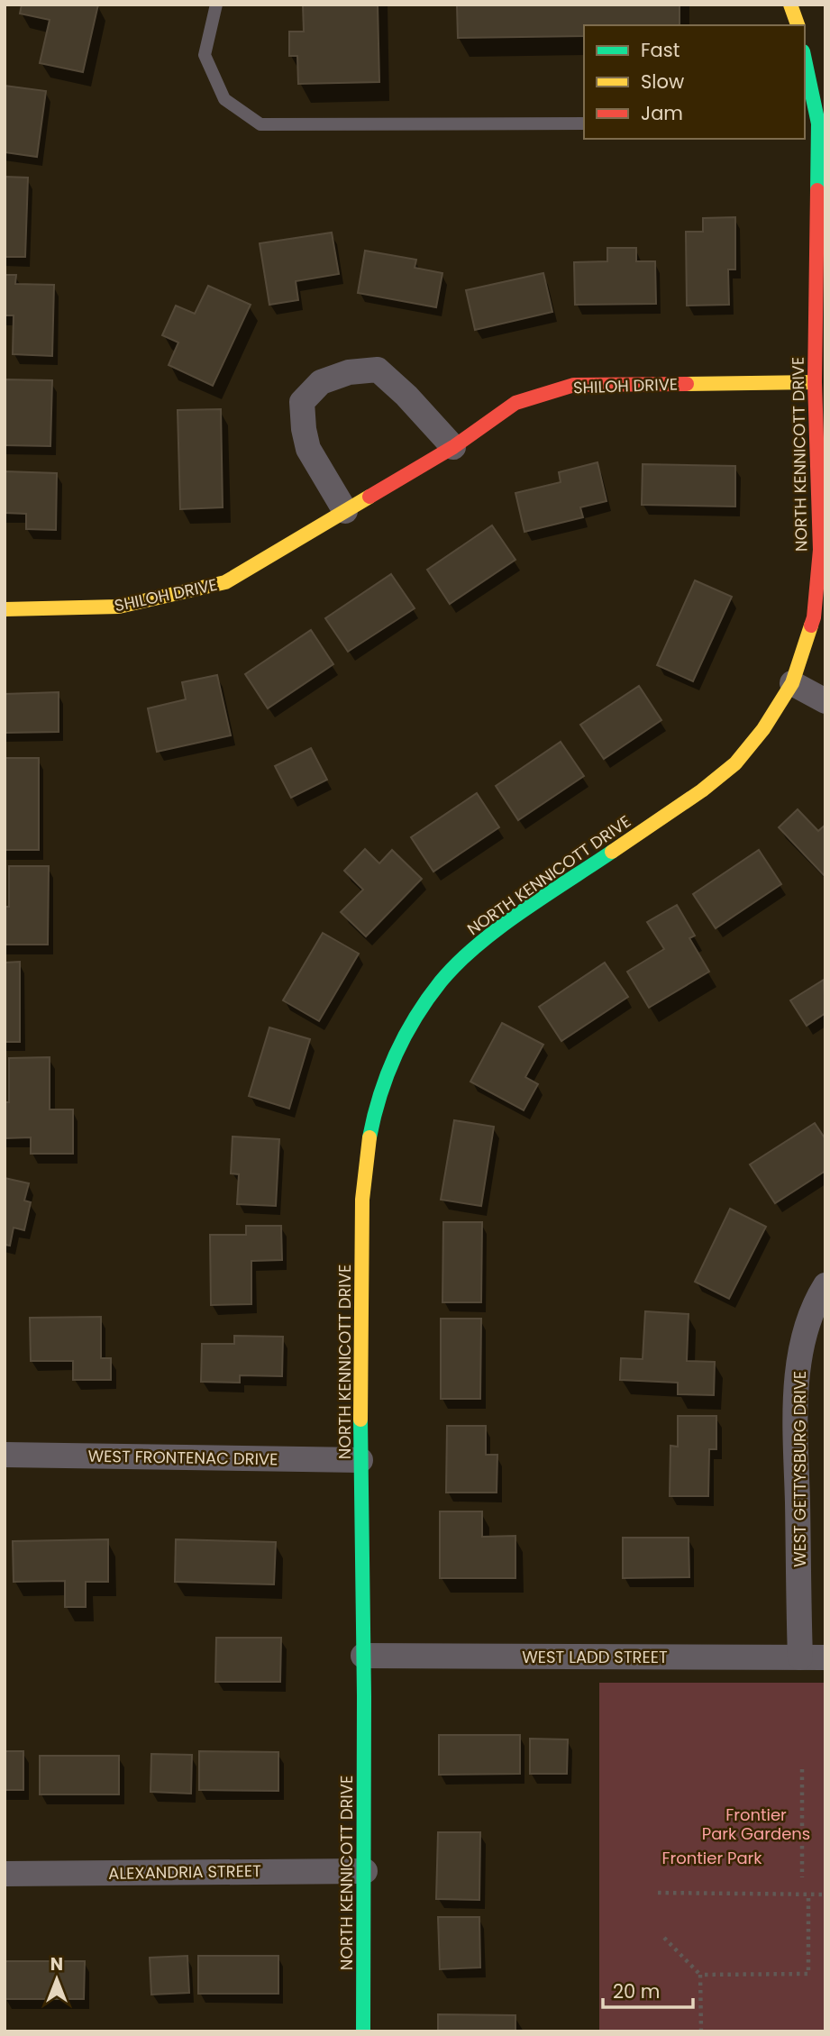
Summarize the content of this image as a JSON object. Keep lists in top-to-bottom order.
{
  "streets": {
    "street": [
      "SHILOH DRIVE",
      "NORTH KENNICOTT DRIVE",
      "WEST FRONTENAC DRIVE",
      "WEST GETTYSBURG DRIVE",
      "WEST LADD STREET",
      "ALEXANDRIA STREET"
    ]
  },
  "crossings": [
    ["SHILOH DRIVE", "NORTH KENNICOTT DRIVE"],
    ["NORTH KENNICOTT DRIVE", "WEST FRONTENAC DRIVE"],
    ["NORTH KENNICOTT DRIVE", "WEST LADD STREET"],
    ["NORTH KENNICOTT DRIVE", "ALEXANDRIA STREET"],
    ["WEST GETTYSBURG DRIVE", "WEST LADD STREET"]
  ],
  "parks": ["Frontier Park Gardens", "Frontier Park"],
  "legend": ["Fast", "Slow", "Jam"],
  "scale_bar": "20 m",
  "north": "top"
}
